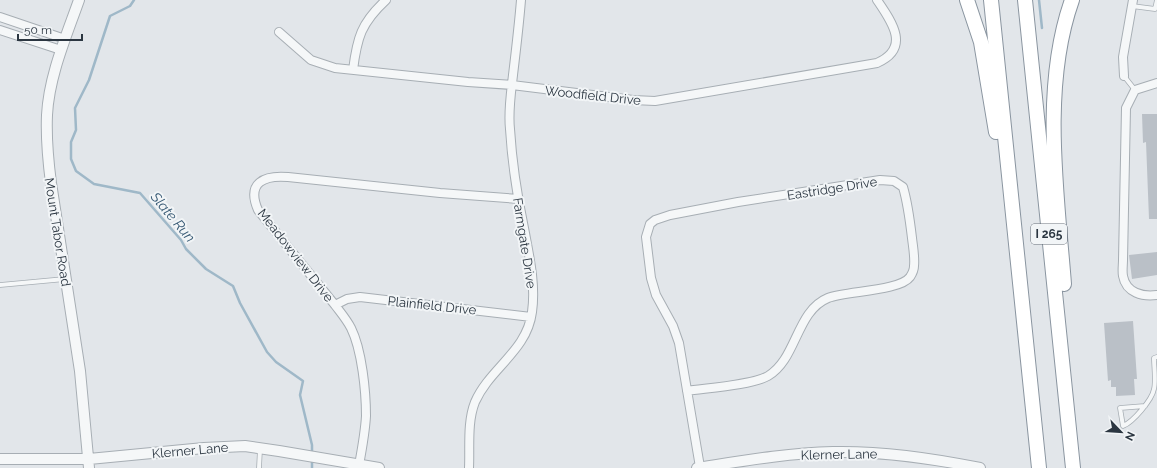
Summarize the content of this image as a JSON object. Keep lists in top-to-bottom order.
{
  "streets": {
    "highway": ["I 265"],
    "street": [
      "Woodfield Drive",
      "Eastridge Drive",
      "Mount Tabor Road",
      "Farmgate Drive",
      "Meadowview Drive",
      "Plainfield Drive",
      "Klerner Lane"
    ]
  },
  "crossings": [
    ["Woodfield Drive", "Farmgate Drive"],
    ["Eastridge Drive", "Klerner Lane"],
    ["Mount Tabor Road", "Klerner Lane"],
    ["Farmgate Drive", "Meadowview Drive"],
    ["Farmgate Drive", "Plainfield Drive"],
    ["Meadowview Drive", "Plainfield Drive"],
    ["Meadowview Drive", "Klerner Lane"]
  ],
  "water": ["Slate Run"],
  "scale_bar": "50 m",
  "north": "bottom right"
}
